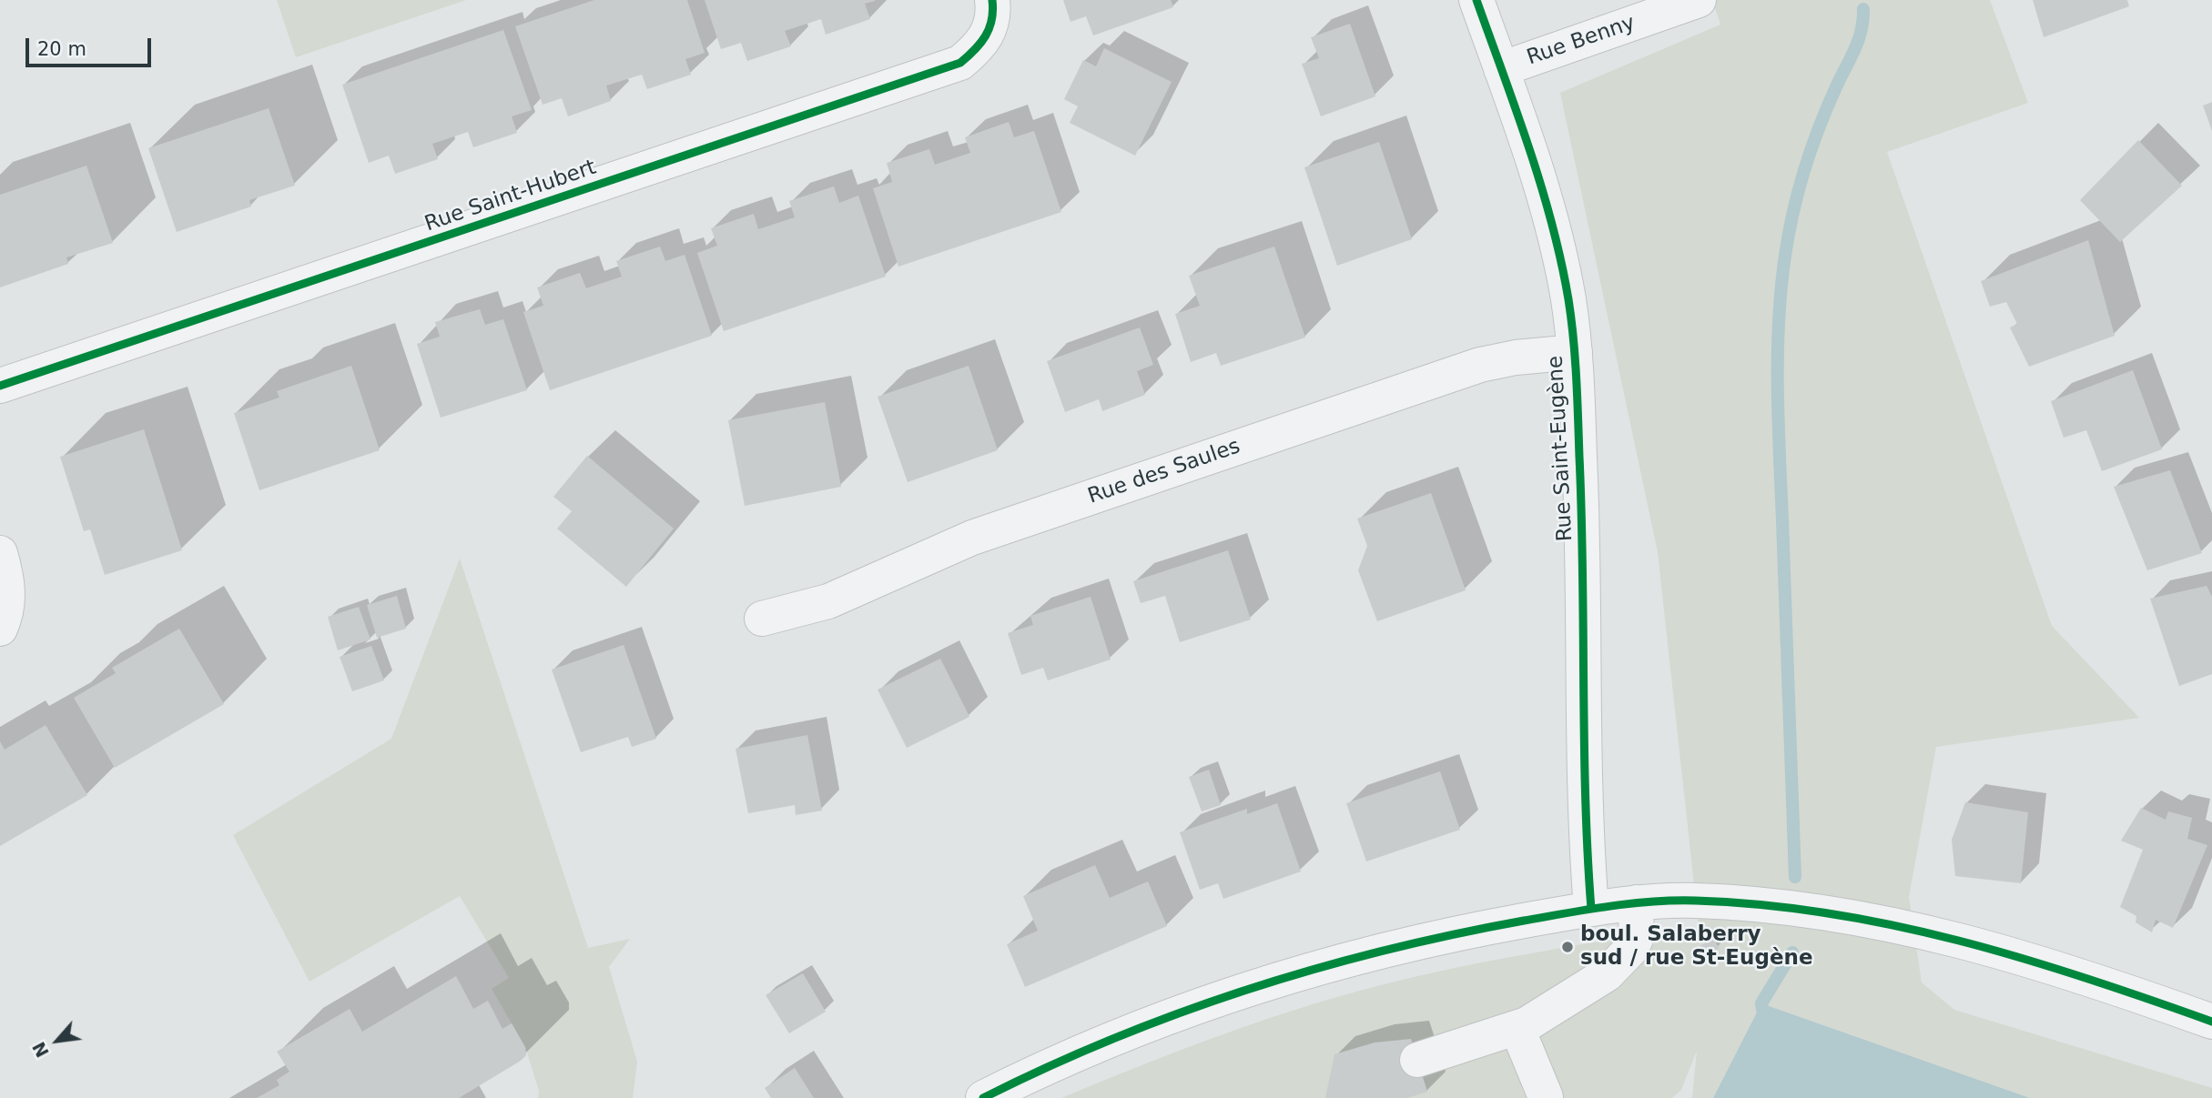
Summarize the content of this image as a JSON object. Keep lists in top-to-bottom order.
{
  "streets": {
    "street": [
      "Rue Benny",
      "Rue Saint-Hubert",
      "Rue Saint-Eugène",
      "Rue des Saules"
    ]
  },
  "crossings": [
    ["Rue Benny", "Rue Saint-Eugène"],
    ["Rue Saint-Eugène", "Rue des Saules"]
  ],
  "places": ["boul. Salaberry sud / rue St-Eugène"],
  "scale_bar": "20 m",
  "north": "bottom left"
}
